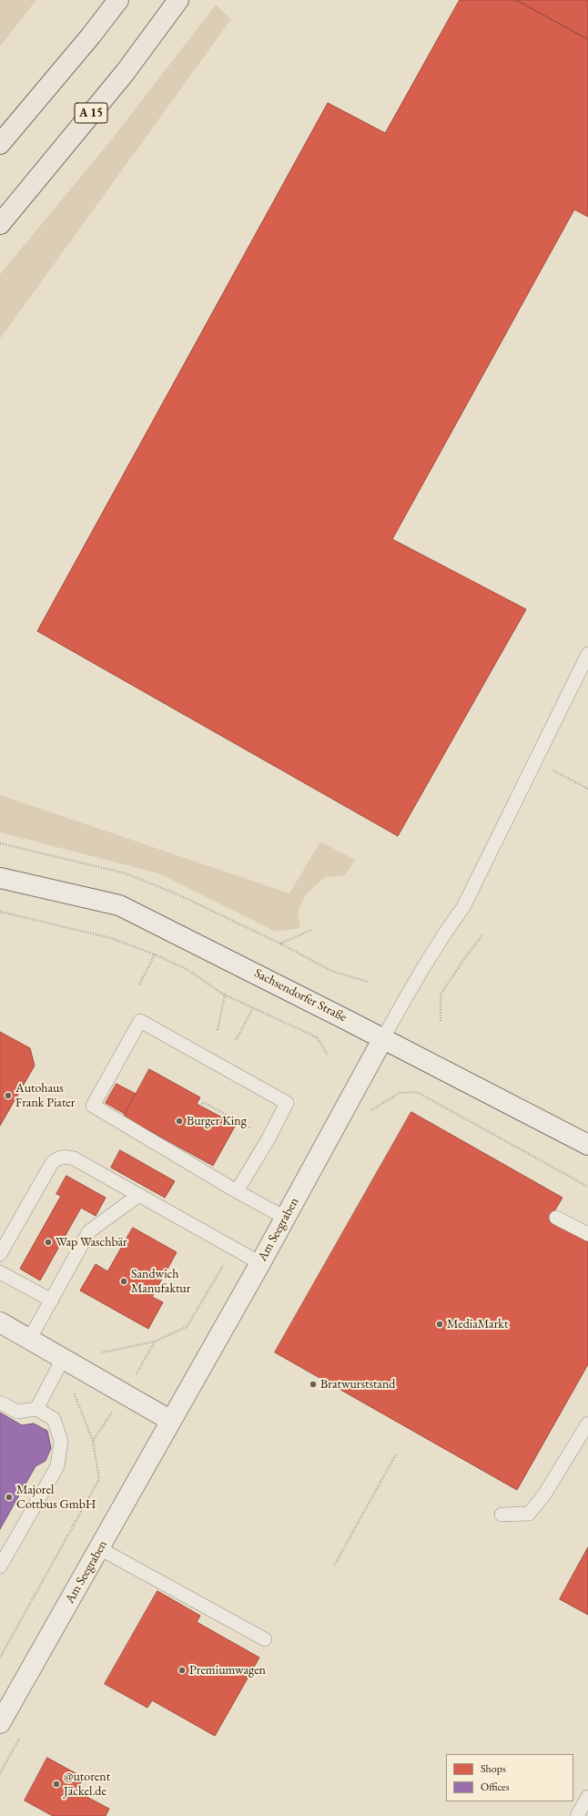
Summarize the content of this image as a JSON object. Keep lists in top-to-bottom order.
{
  "streets": {
    "highway": ["A 15"],
    "street": ["Sachsendorfer Straße", "Am Seegraben"]
  },
  "crossings": [
    ["Sachsendorfer Straße", "Am Seegraben"]
  ],
  "places": [
    "Autohaus Frank Piater",
    "Burger King",
    "Wap Waschbär",
    "Sandwich Manufaktur",
    "MediaMarkt",
    "Bratwurststand",
    "Majorel Cottbus GmbH",
    "Premiumwagen",
    "@utorent Jäckel.de"
  ],
  "legend": ["Shops", "Offices"]
}
